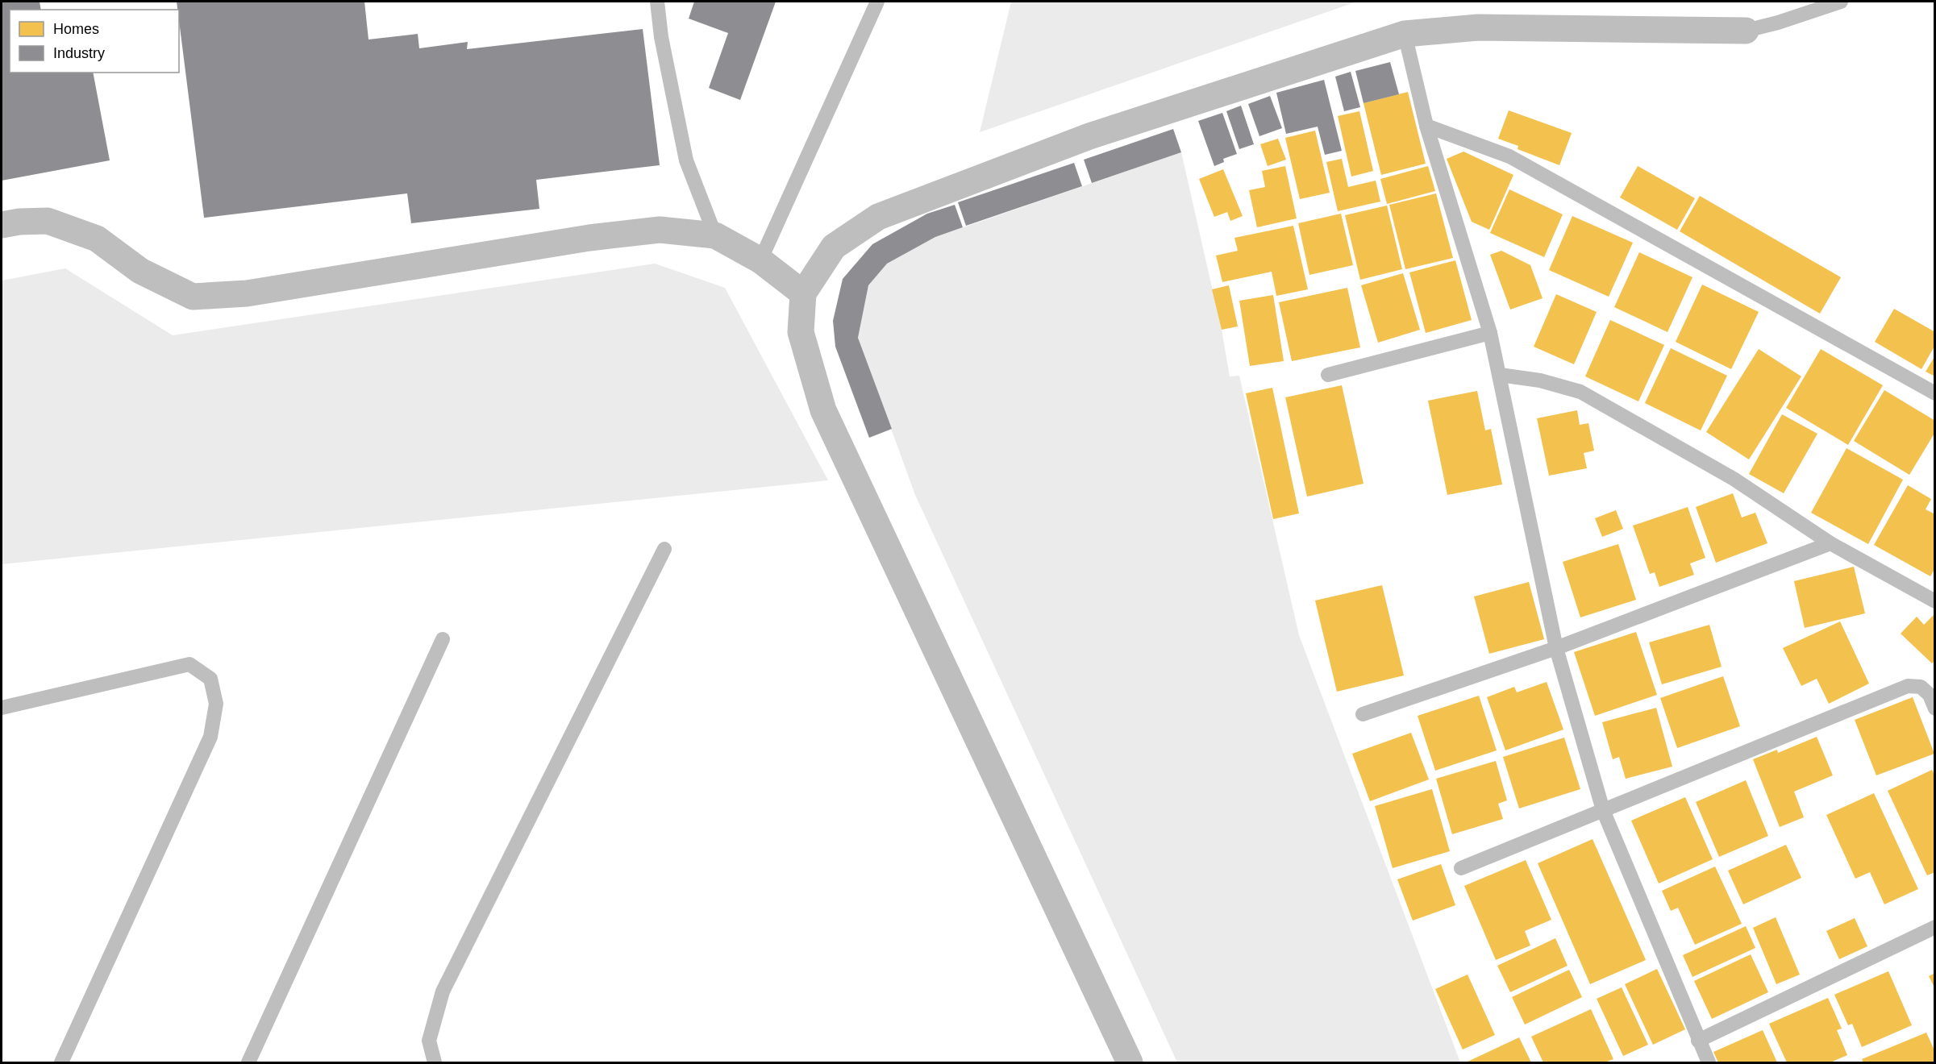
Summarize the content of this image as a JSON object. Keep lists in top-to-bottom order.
{
  "legend": ["Homes", "Industry"]
}
